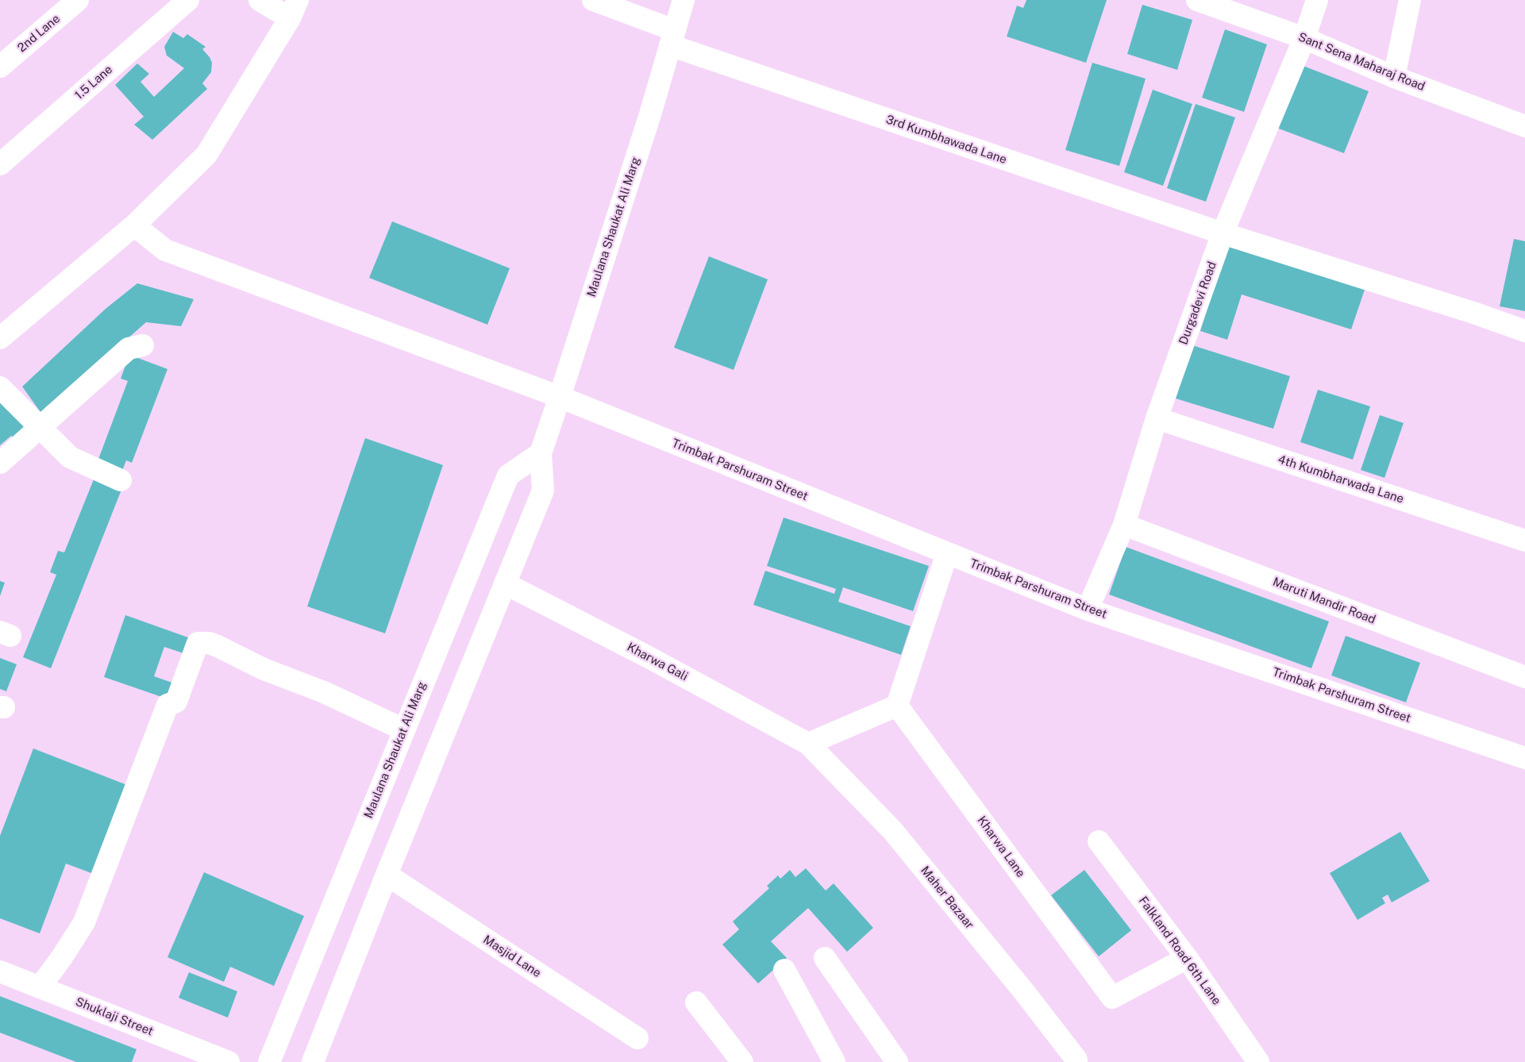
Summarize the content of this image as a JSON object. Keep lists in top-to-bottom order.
{
  "streets": {
    "street": [
      "2nd Lane",
      "Sant Sena Maharaj Road",
      "1.5 Lane",
      "3rd Kumbhawada Lane",
      "Maulana Shaukat Ali Marg",
      "Durgadevi Road",
      "Trimbak Parshuram Street",
      "4th Kumbharwada Lane",
      "Maruti Mandir Road",
      "Kharwa Gali",
      "Kharwa Lane",
      "Maher Bazaar",
      "Falkland Road 6th Lane",
      "Masjid Lane",
      "Shuklaji Street"
    ]
  },
  "crossings": [
    ["Sant Sena Maharaj Road", "Durgadevi Road"],
    ["3rd Kumbhawada Lane", "Maulana Shaukat Ali Marg"],
    ["3rd Kumbhawada Lane", "Durgadevi Road"],
    ["Maulana Shaukat Ali Marg", "Trimbak Parshuram Street"],
    ["Maulana Shaukat Ali Marg", "Kharwa Gali"],
    ["Maulana Shaukat Ali Marg", "Masjid Lane"],
    ["Durgadevi Road", "Trimbak Parshuram Street"],
    ["Durgadevi Road", "4th Kumbharwada Lane"],
    ["Durgadevi Road", "Maruti Mandir Road"],
    ["Kharwa Gali", "Maher Bazaar"],
    ["Kharwa Lane", "Falkland Road 6th Lane"]
  ]
}
